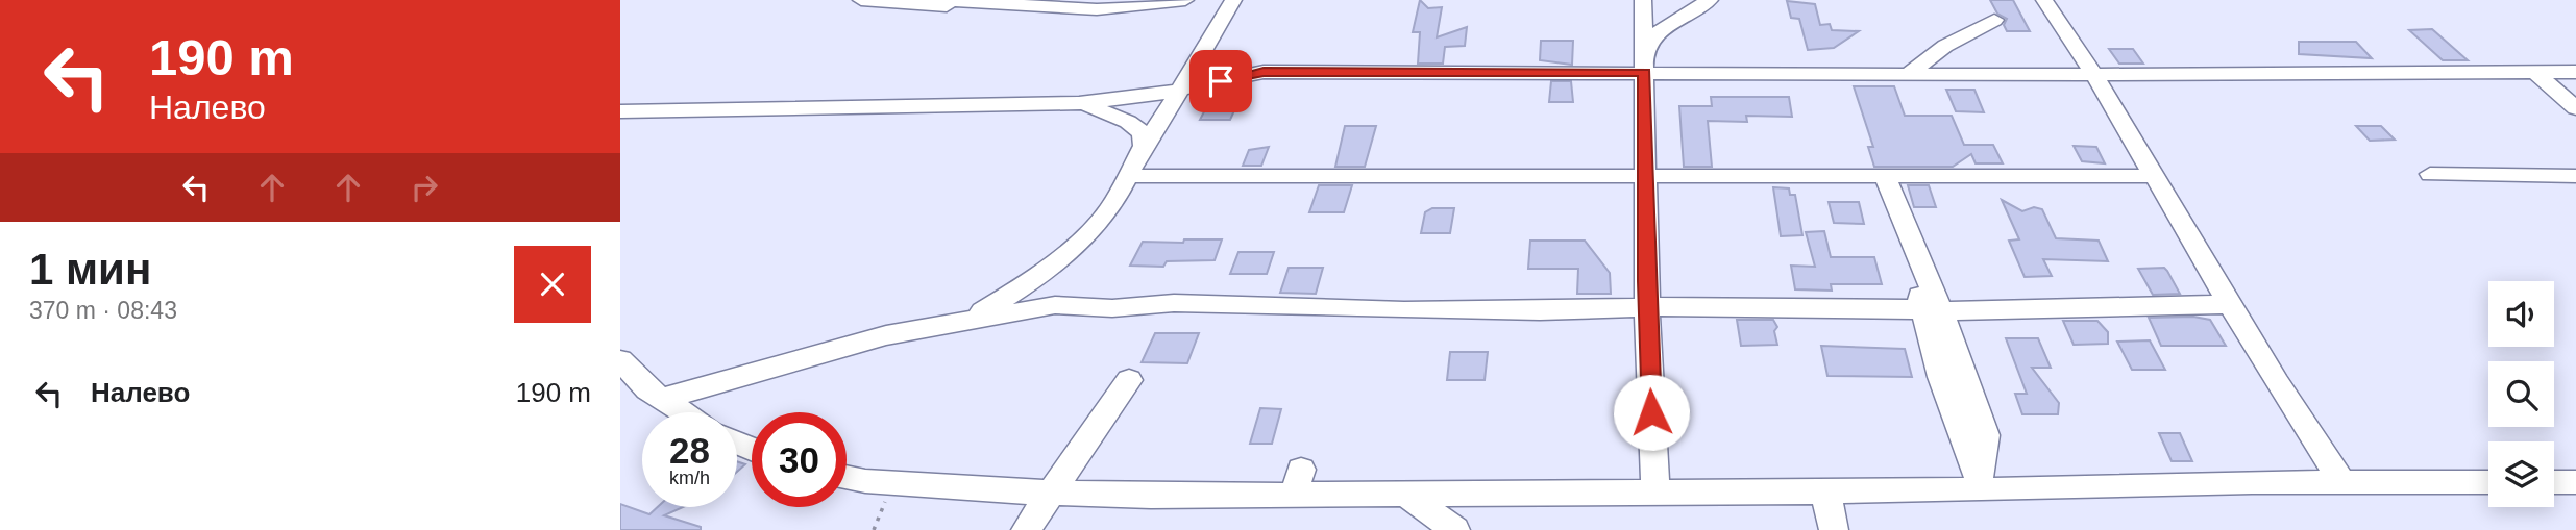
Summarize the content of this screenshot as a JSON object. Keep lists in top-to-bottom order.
{
  "page": {
    "turn": ["190 m", "Налево"],
    "heading": ["1 мин", "370 m · 08:43"],
    "list": [
      {
        "name": "Налево",
        "value": "190 m"
      }
    ],
    "speed": "28 km/h",
    "limit": "30"
  }
}
